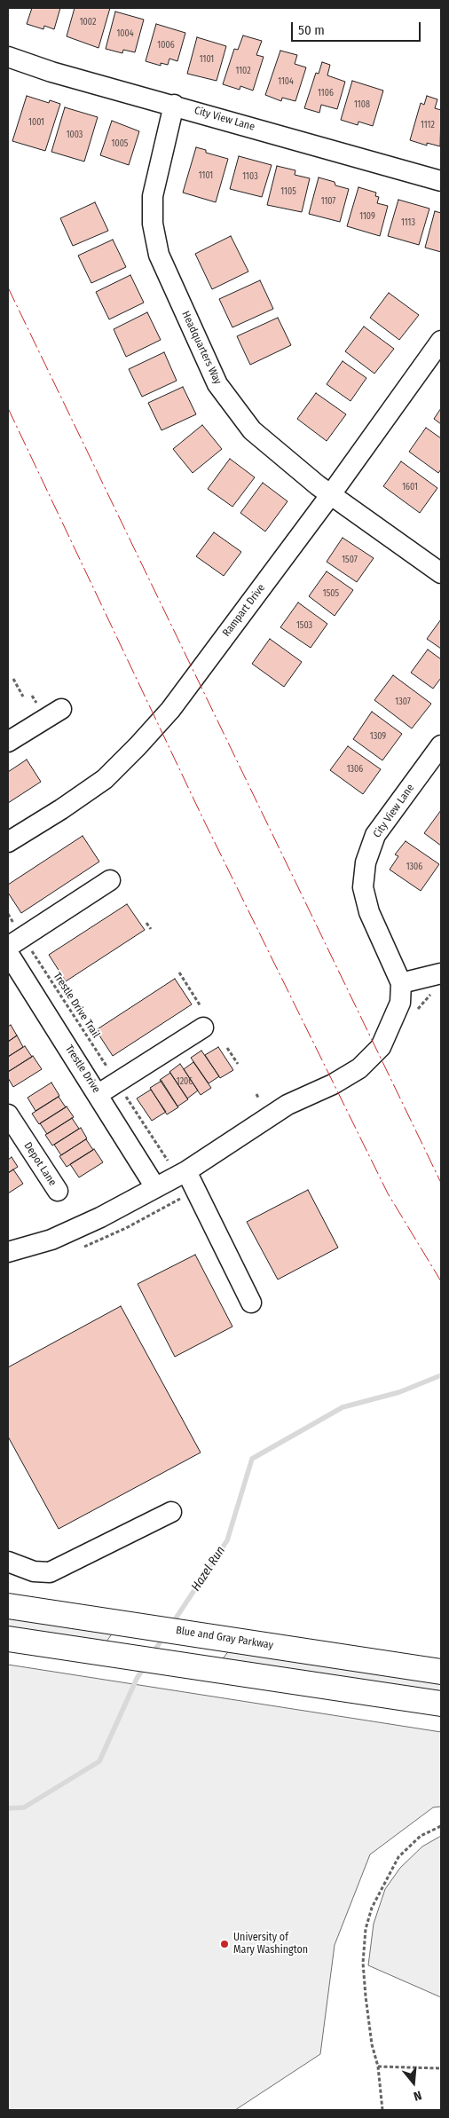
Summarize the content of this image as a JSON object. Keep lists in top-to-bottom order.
{
  "streets": {
    "highway": ["Blue and Gray Parkway"],
    "street": [
      "City View Lane",
      "Headquarters Way",
      "Rampart Drive",
      "Trestle Drive",
      "Depot Lane"
    ],
    "path": ["Trestle Drive Trail"]
  },
  "crossings": [
    ["City View Lane", "Headquarters Way"],
    ["Headquarters Way", "Rampart Drive"]
  ],
  "water": ["Hazel Run"],
  "places": ["University of Mary Washington"],
  "house_numbers": [
    "1002",
    "1004",
    "1006",
    "1101",
    "1102",
    "1104",
    "1106",
    "1108",
    "1001",
    "1112",
    "1003",
    "1005",
    "1101",
    "1103",
    "1105",
    "1107",
    "1109",
    "1113",
    "1601",
    "1507",
    "1505",
    "1503",
    "1307",
    "1309",
    "1306",
    "1306",
    "1206"
  ],
  "scale_bar": "50 m",
  "north": "bottom"
}
